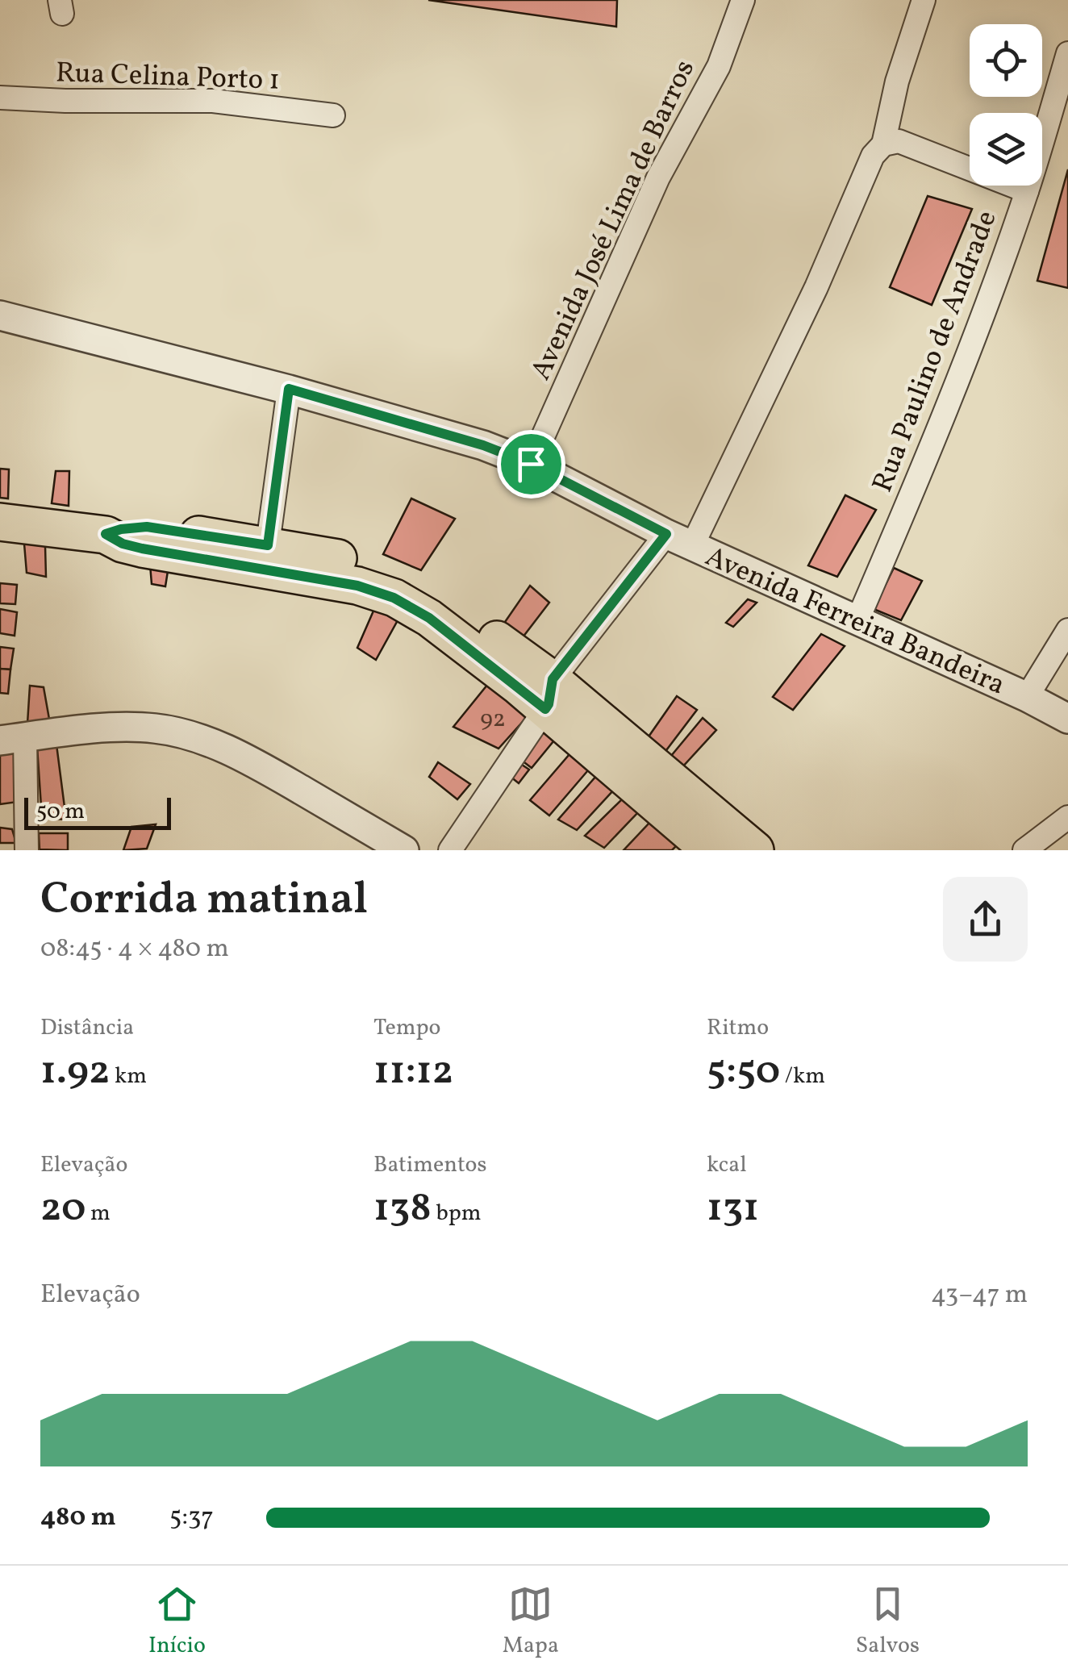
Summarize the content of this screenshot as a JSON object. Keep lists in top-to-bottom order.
{
  "streets": {
    "street": [
      "Rua Celina Porto 1",
      "Avenida José Lima de Barros",
      "Rua Paulino de Andrade",
      "Avenida Ferreira Bandeira"
    ]
  },
  "crossings": [
    ["Avenida José Lima de Barros", "Avenida Ferreira Bandeira"],
    ["Rua Paulino de Andrade", "Avenida Ferreira Bandeira"]
  ],
  "house_numbers": ["92"],
  "scale_bar": "50 m",
  "page": {
    "scale": "50 m",
    "heading": ["Corrida matinal", "08:45 · 4 × 480 m"],
    "stats": [
      ["Distância", "1.92 km"],
      ["Tempo", "11:12"],
      ["Ritmo", "5:50 /km"],
      ["Elevação", "20 m"],
      ["Batimentos", "138 bpm"],
      ["kcal", "131"]
    ],
    "chart": ["Elevação", "43–47 m"],
    "list": [
      {
        "name": "480 m",
        "note": "5:37"
      }
    ],
    "tabs": ["Início", "Mapa", "Salvos"]
  }
}
